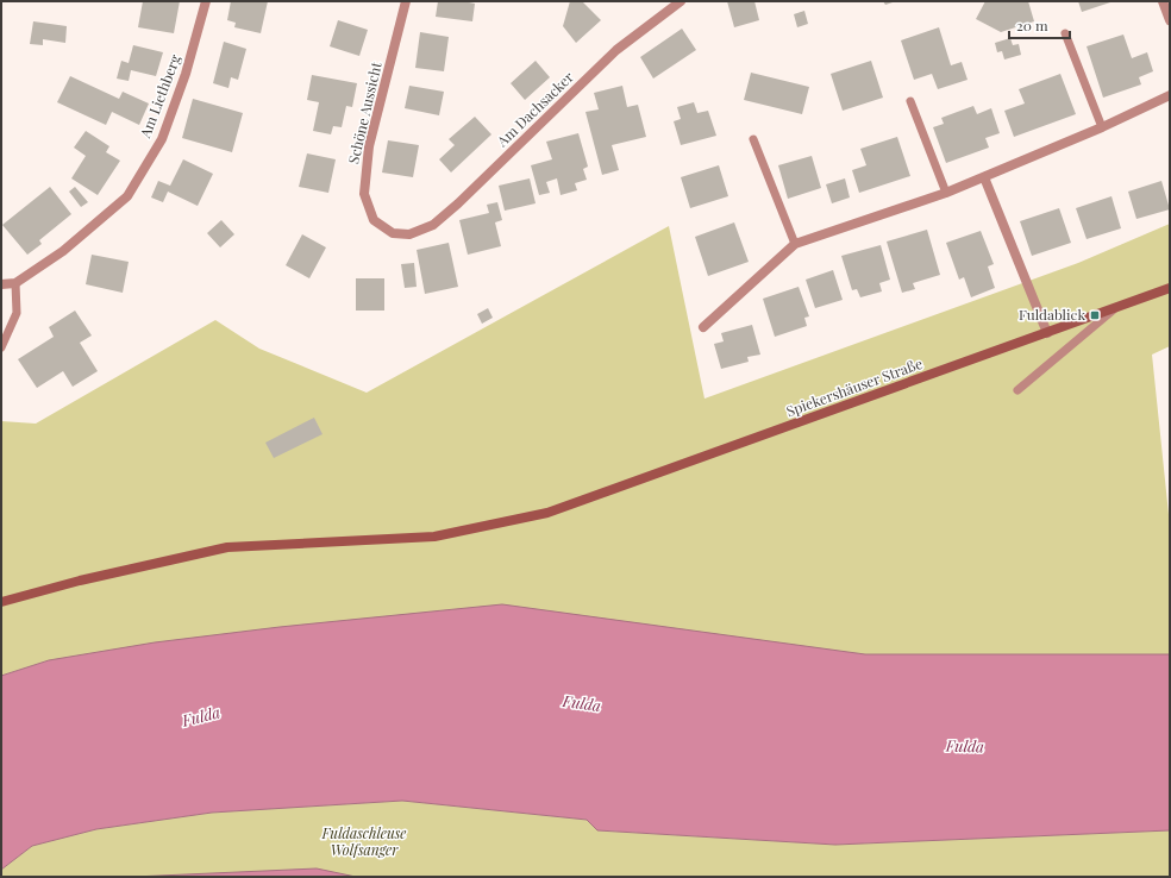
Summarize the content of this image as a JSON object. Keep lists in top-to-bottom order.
{
  "streets": {
    "street": [
      "Am Liethberg",
      "Am Dachsacker",
      "Schöne Aussicht",
      "Spiekershäuser Straße"
    ]
  },
  "crossings": [
    ["Am Dachsacker", "Schöne Aussicht"]
  ],
  "water": ["Fulda"],
  "parks": ["Fuldaschleuse Wolfsanger"],
  "places": {
    "transit": ["Fuldablick"]
  },
  "scale_bar": "20 m"
}
